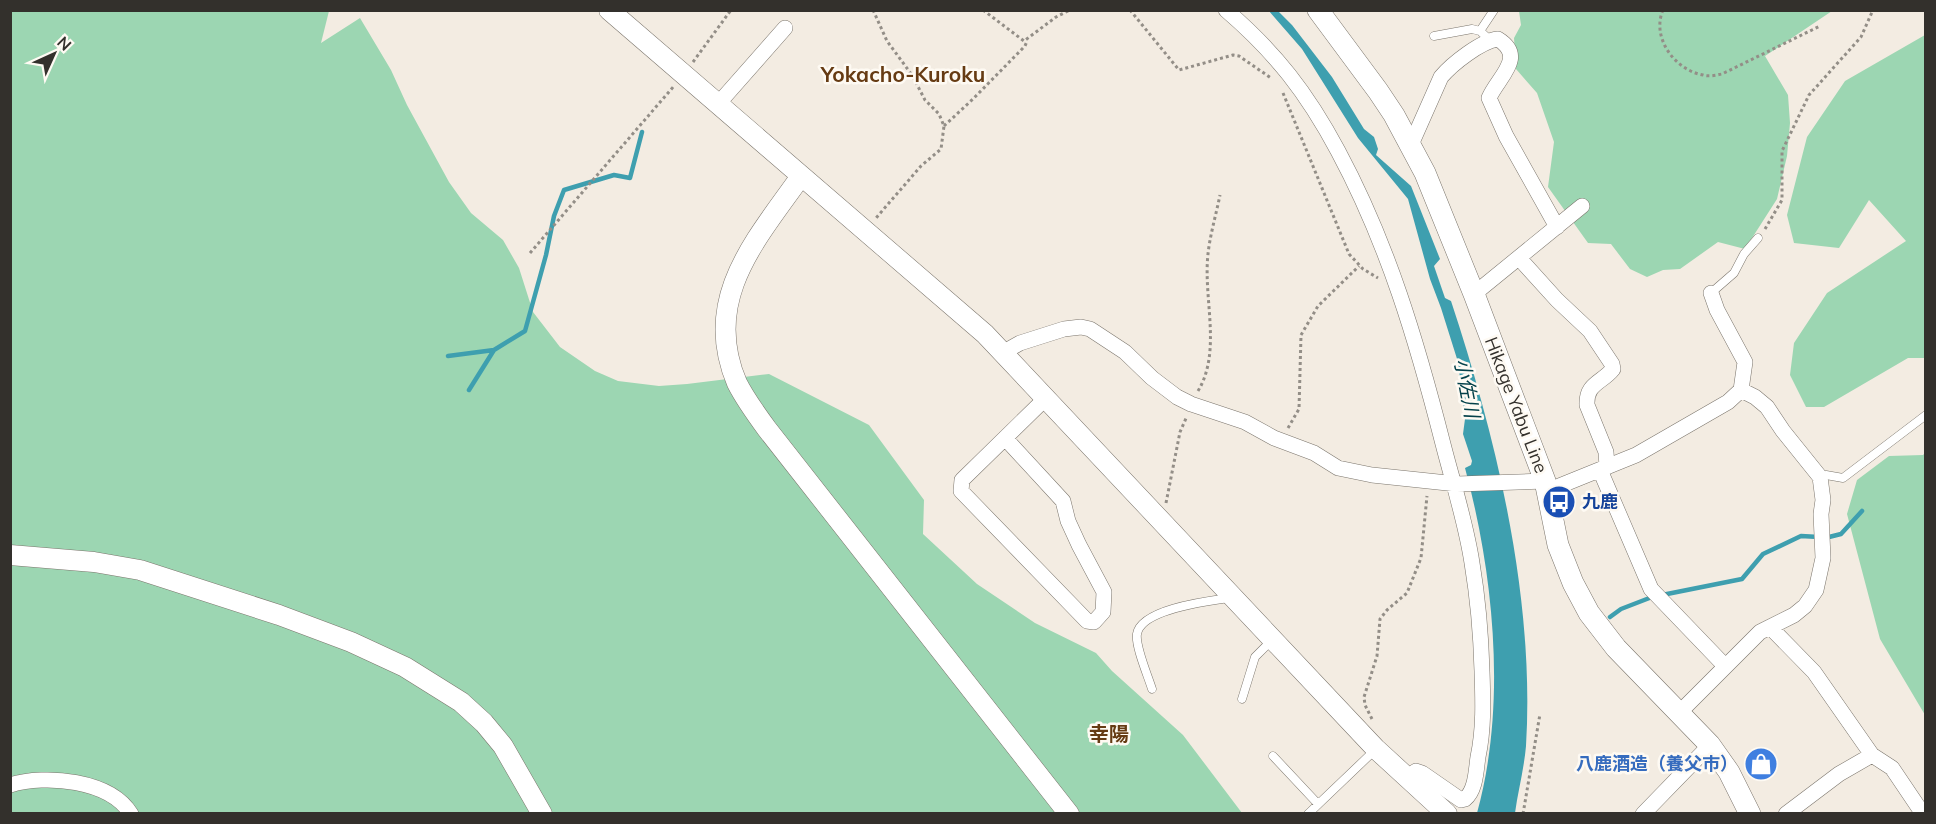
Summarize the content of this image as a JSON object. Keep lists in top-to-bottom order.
{
  "streets": {
    "main road": ["Hikage Yabu Line"]
  },
  "districts": ["Yokacho-Kuroku", "幸陽"],
  "water": ["小佐川"],
  "places": {
    "bus stop": ["九鹿"],
    "shop": ["八鹿酒造（養父市）"]
  },
  "north": "top right"
}
